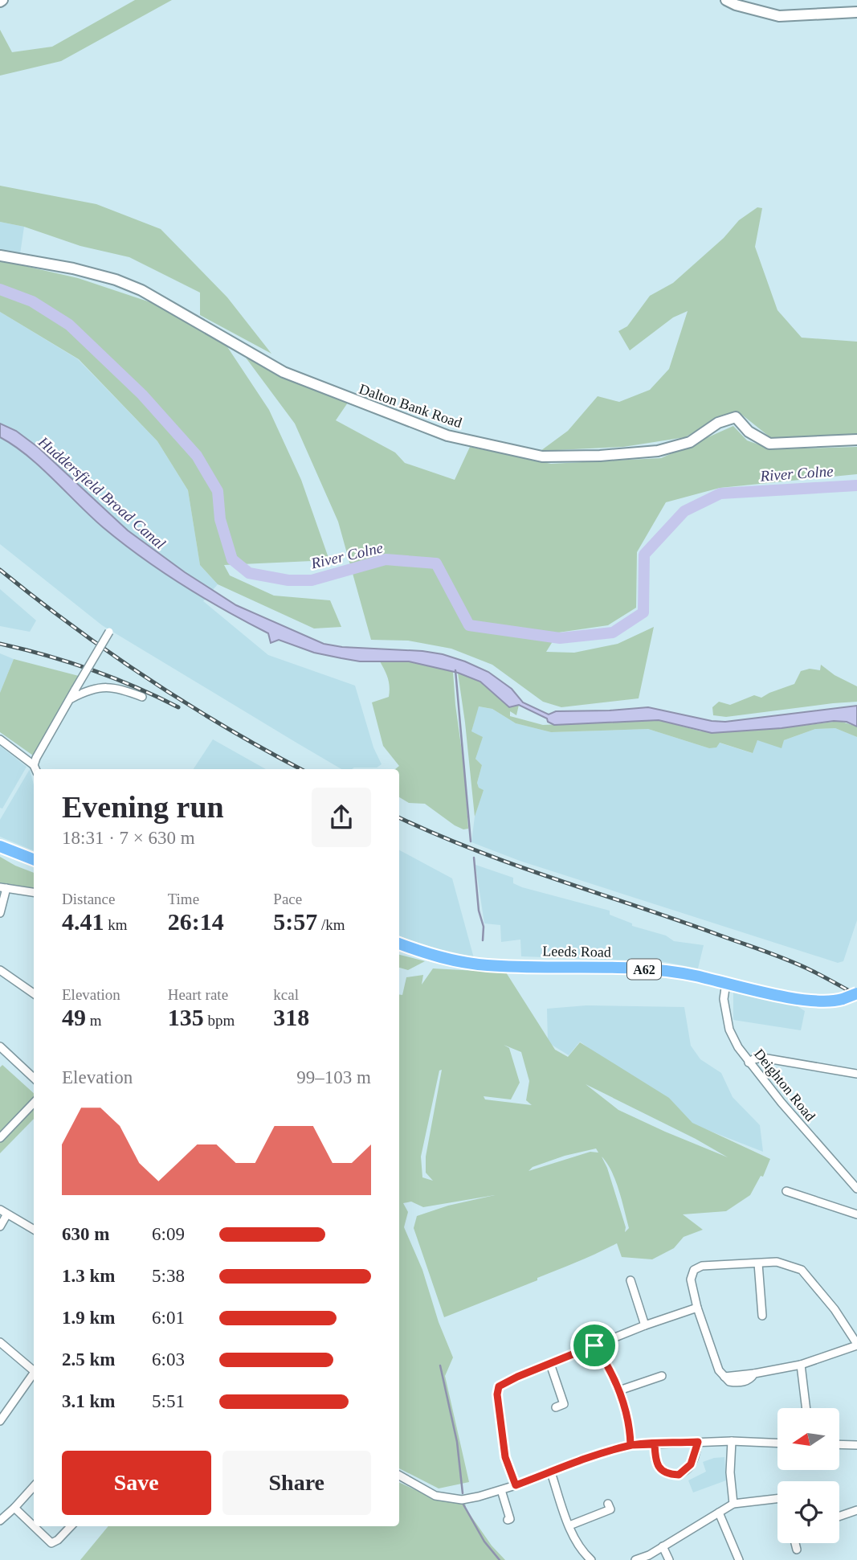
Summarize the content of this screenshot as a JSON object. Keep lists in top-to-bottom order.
{
  "streets": {
    "main road": ["Leeds Road", "A62"],
    "street": ["Dalton Bank Road", "Deighton Road"]
  },
  "crossings": [
    ["Leeds Road", "Deighton Road"]
  ],
  "water": ["River Colne", "Huddersfield Broad Canal"],
  "north": "left",
  "page": {
    "heading": ["Evening run", "18:31 · 7 × 630 m"],
    "stats": [
      ["Distance", "4.41 km"],
      ["Time", "26:14"],
      ["Pace", "5:57 /km"],
      ["Elevation", "49 m"],
      ["Heart rate", "135 bpm"],
      ["kcal", "318"]
    ],
    "chart": ["Elevation", "99–103 m"],
    "list": [
      {
        "name": "630 m",
        "note": "6:09"
      },
      {
        "name": "1.3 km",
        "note": "5:38"
      },
      {
        "name": "1.9 km",
        "note": "6:01"
      },
      {
        "name": "2.5 km",
        "note": "6:03"
      },
      {
        "name": "3.1 km",
        "note": "5:51"
      }
    ],
    "buttons": ["Save", "Share"]
  }
}
